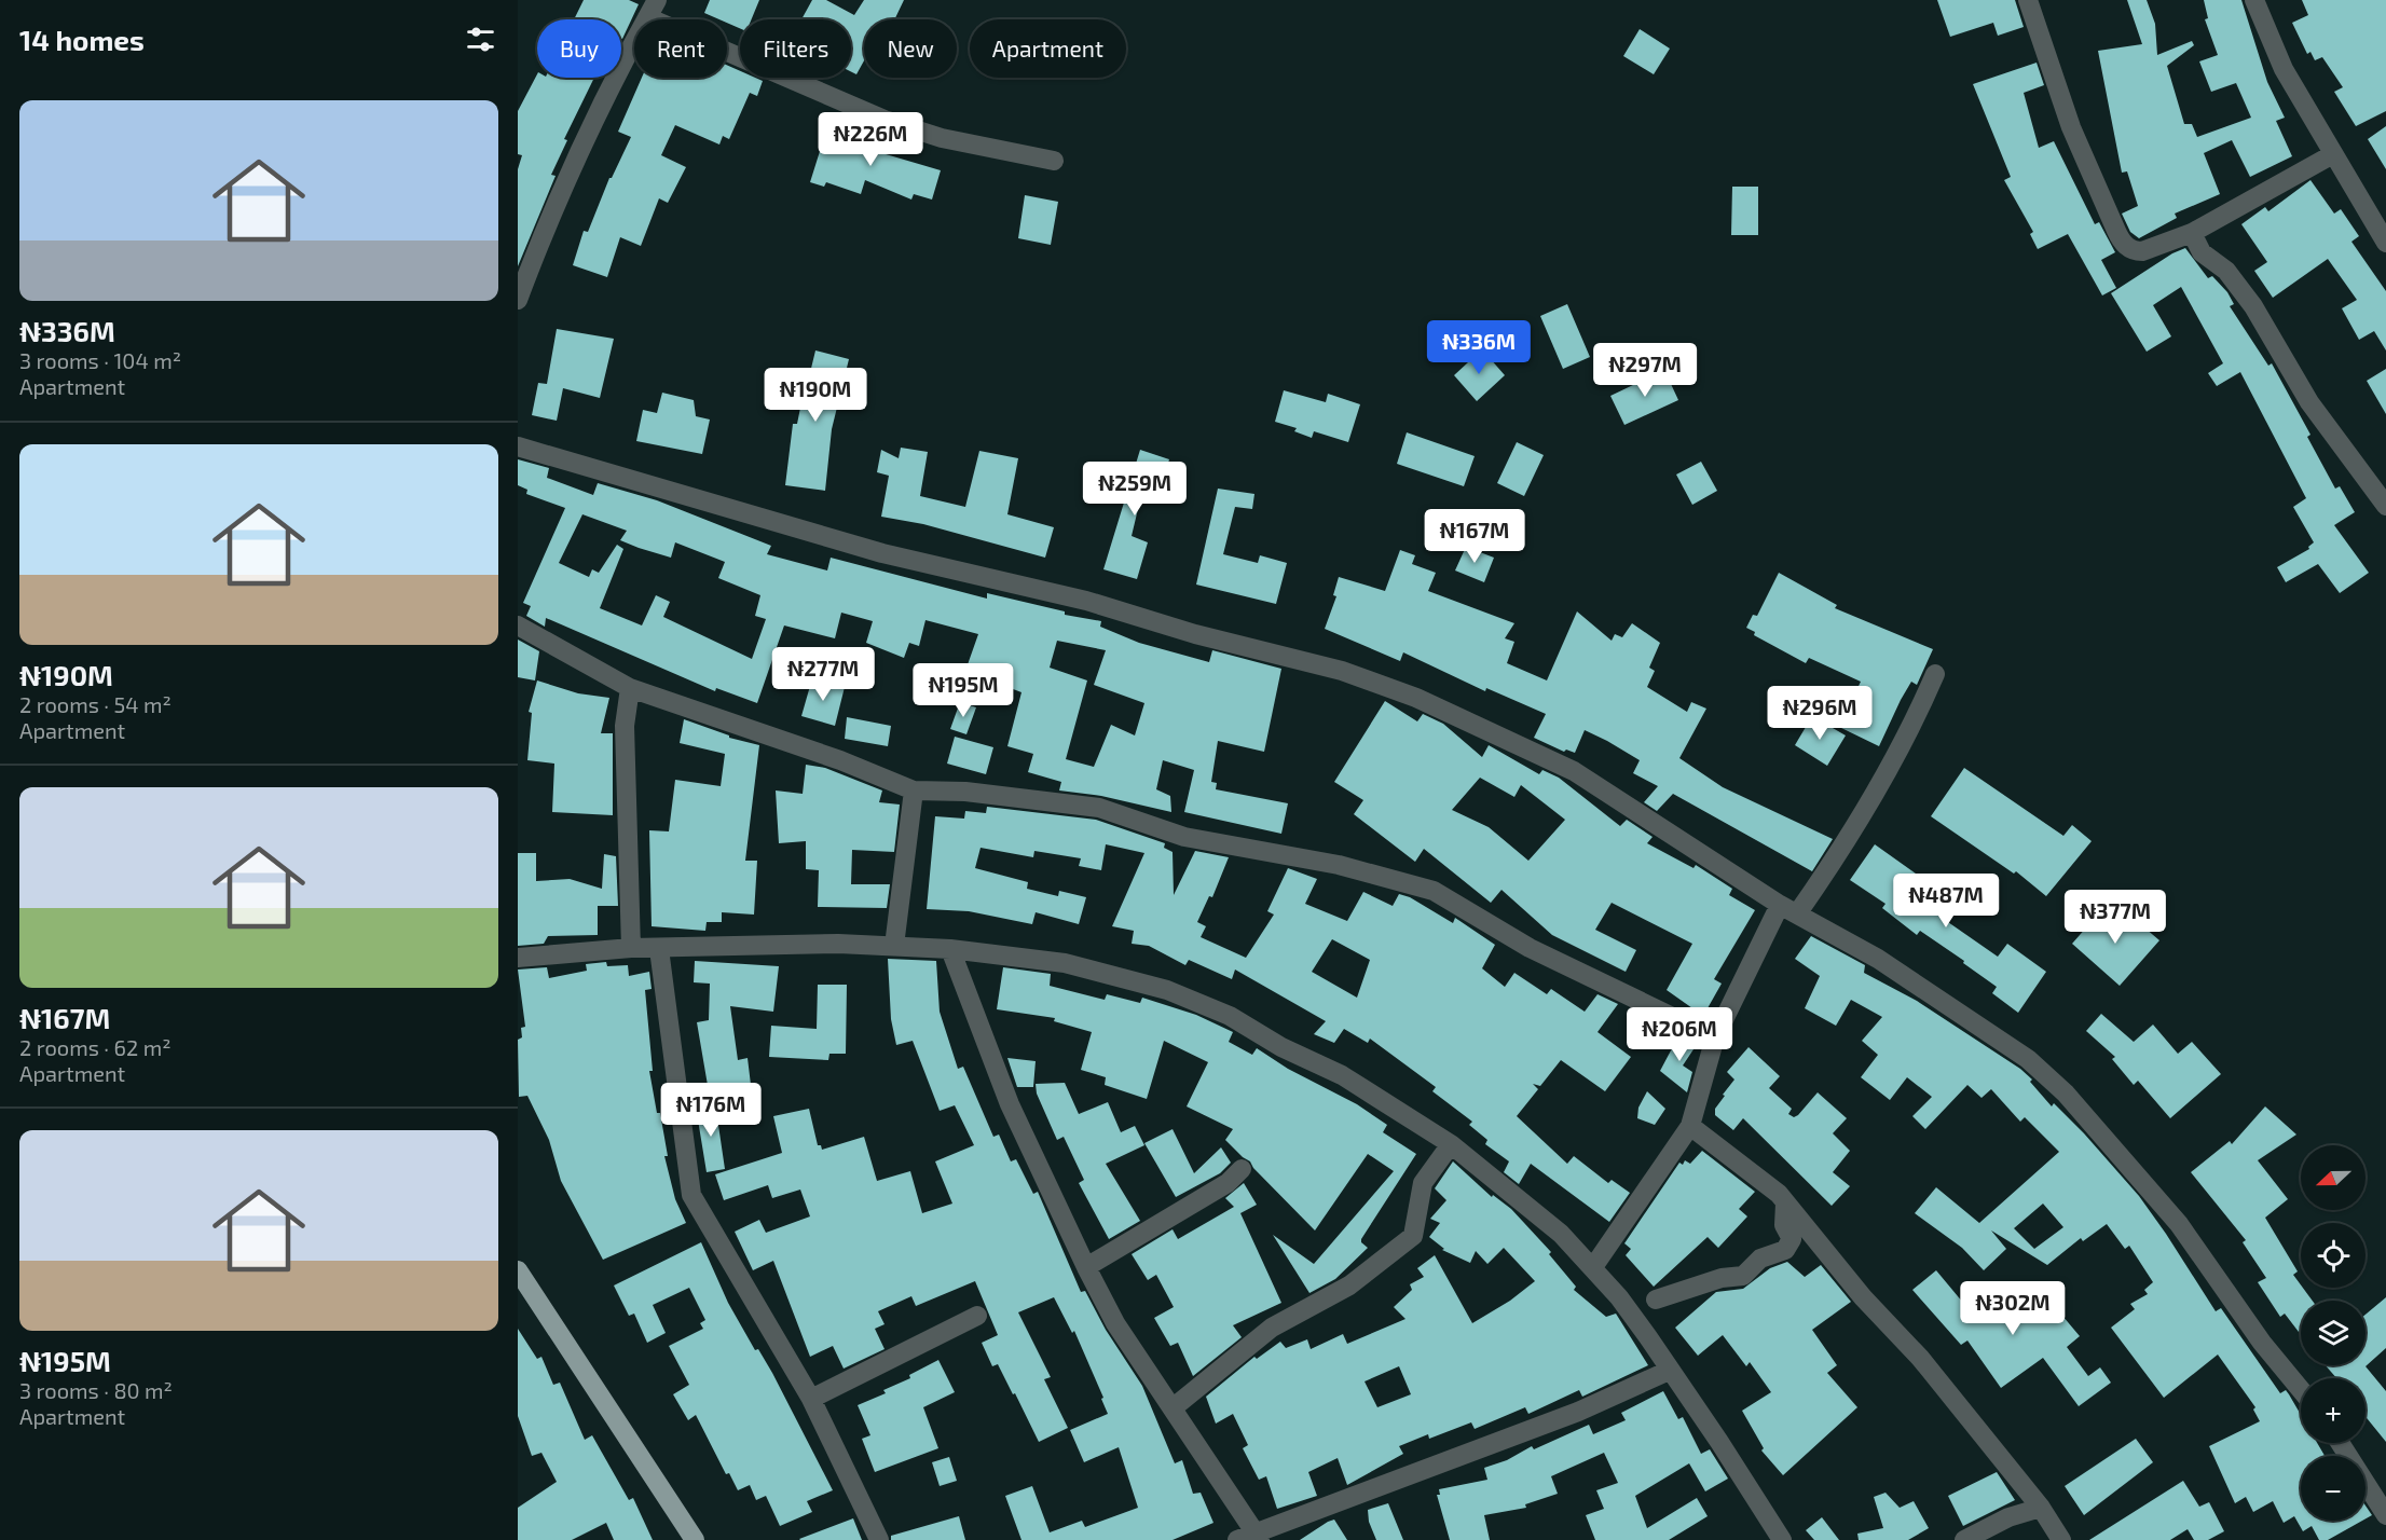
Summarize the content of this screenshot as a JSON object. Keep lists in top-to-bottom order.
{
  "north": "left",
  "page": {
    "heading": "14 homes",
    "chip": [
      "Buy",
      "Rent",
      "Filters",
      "New",
      "Apartment"
    ],
    "list": [
      {
        "name": "₦336M",
        "note": "3 rooms · 104 m² · Apartment"
      },
      {
        "name": "₦190M",
        "note": "2 rooms · 54 m² · Apartment"
      },
      {
        "name": "₦167M",
        "note": "2 rooms · 62 m² · Apartment"
      },
      {
        "name": "₦195M",
        "note": "3 rooms · 80 m² · Apartment"
      }
    ],
    "price": [
      "₦226M",
      "₦336M",
      "₦297M",
      "₦190M",
      "₦259M",
      "₦167M",
      "₦277M",
      "₦195M",
      "₦296M",
      "₦487M",
      "₦377M",
      "₦206M",
      "₦176M",
      "₦302M"
    ],
    "map_buttons": ["+", "−"]
  }
}
